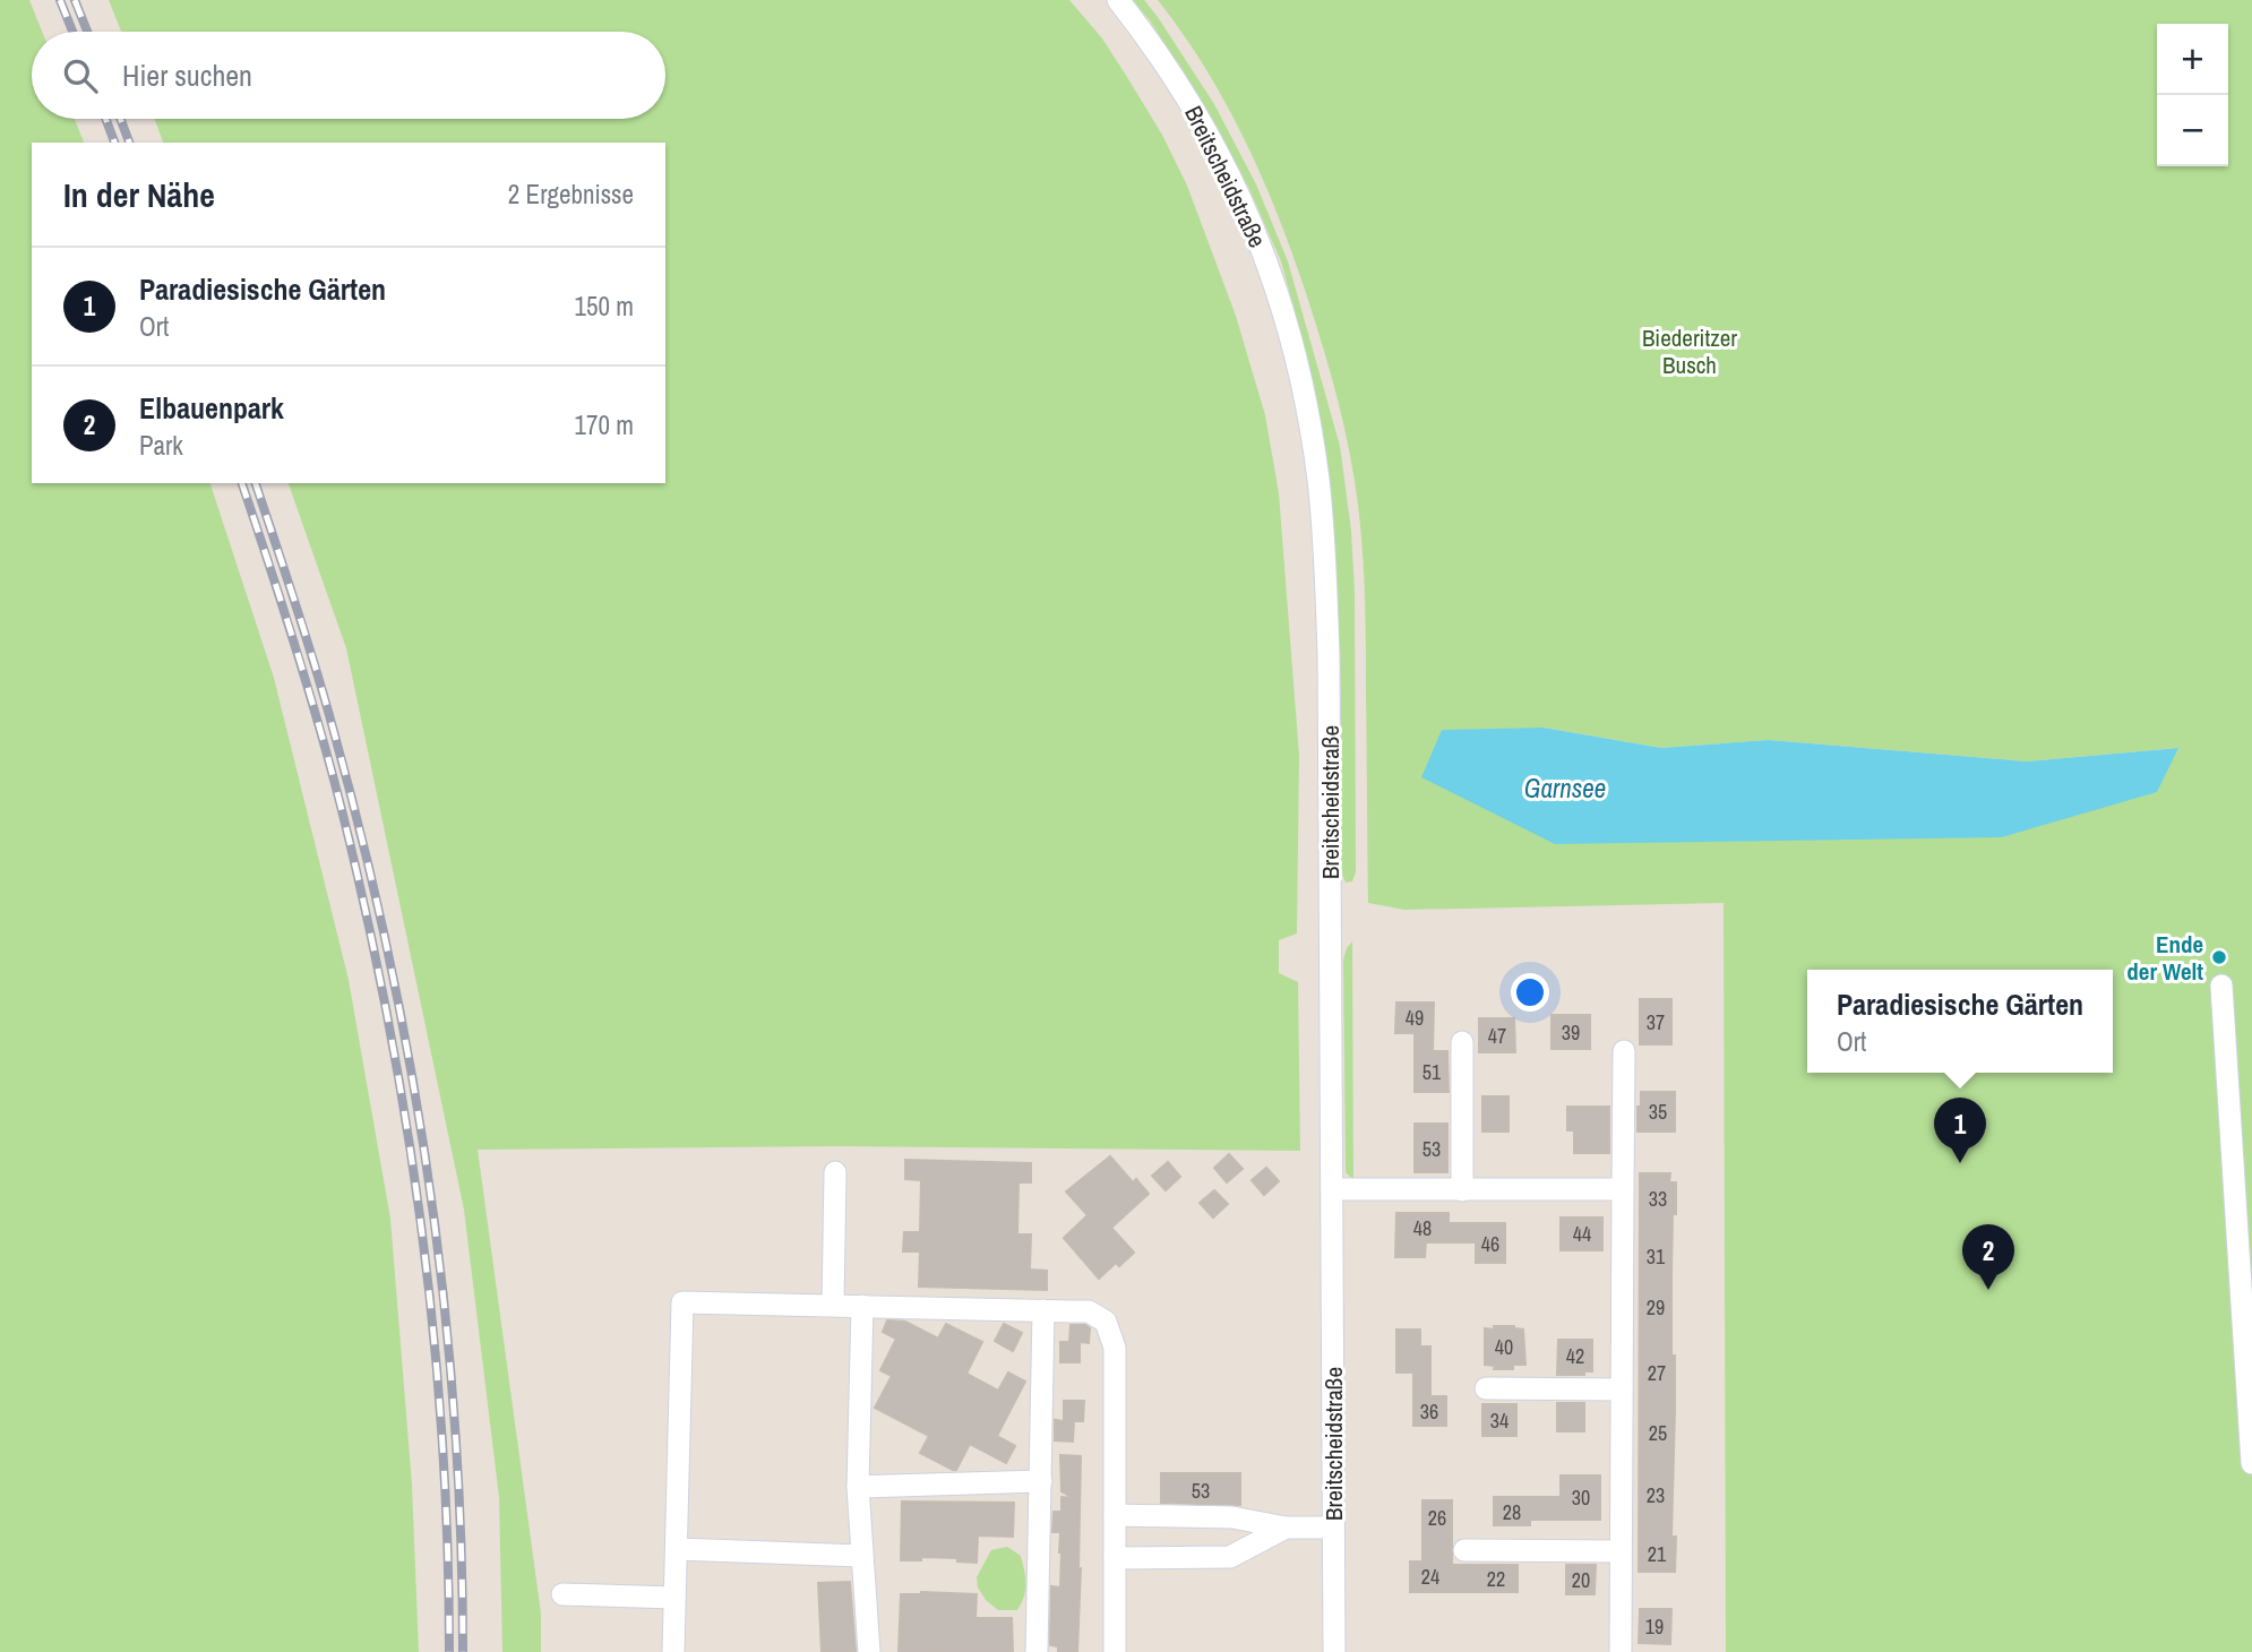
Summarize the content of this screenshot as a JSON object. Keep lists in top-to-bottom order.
{
  "streets": {
    "street": ["Breitscheidstraße"]
  },
  "water": ["Garnsee"],
  "parks": ["Biederitzer Busch"],
  "places": ["Ende der Welt"],
  "house_numbers": [
    "49",
    "37",
    "39",
    "47",
    "51",
    "35",
    "53",
    "33",
    "48",
    "44",
    "46",
    "31",
    "29",
    "40",
    "42",
    "27",
    "36",
    "34",
    "25",
    "53",
    "23",
    "30",
    "28",
    "26",
    "21",
    "24",
    "22",
    "20",
    "19"
  ],
  "page": {
    "map_buttons": ["+", "−"],
    "search": "Hier suchen",
    "heading": ["In der Nähe", "2 Ergebnisse"],
    "list": [
      {
        "mark": "1",
        "name": "Paradiesische Gärten",
        "note": "Ort",
        "value": "150 m"
      },
      {
        "mark": "2",
        "name": "Elbauenpark",
        "note": "Park",
        "value": "170 m"
      }
    ],
    "popup": ["Paradiesische Gärten", "Ort"],
    "pins": ["1", "2"]
  }
}
